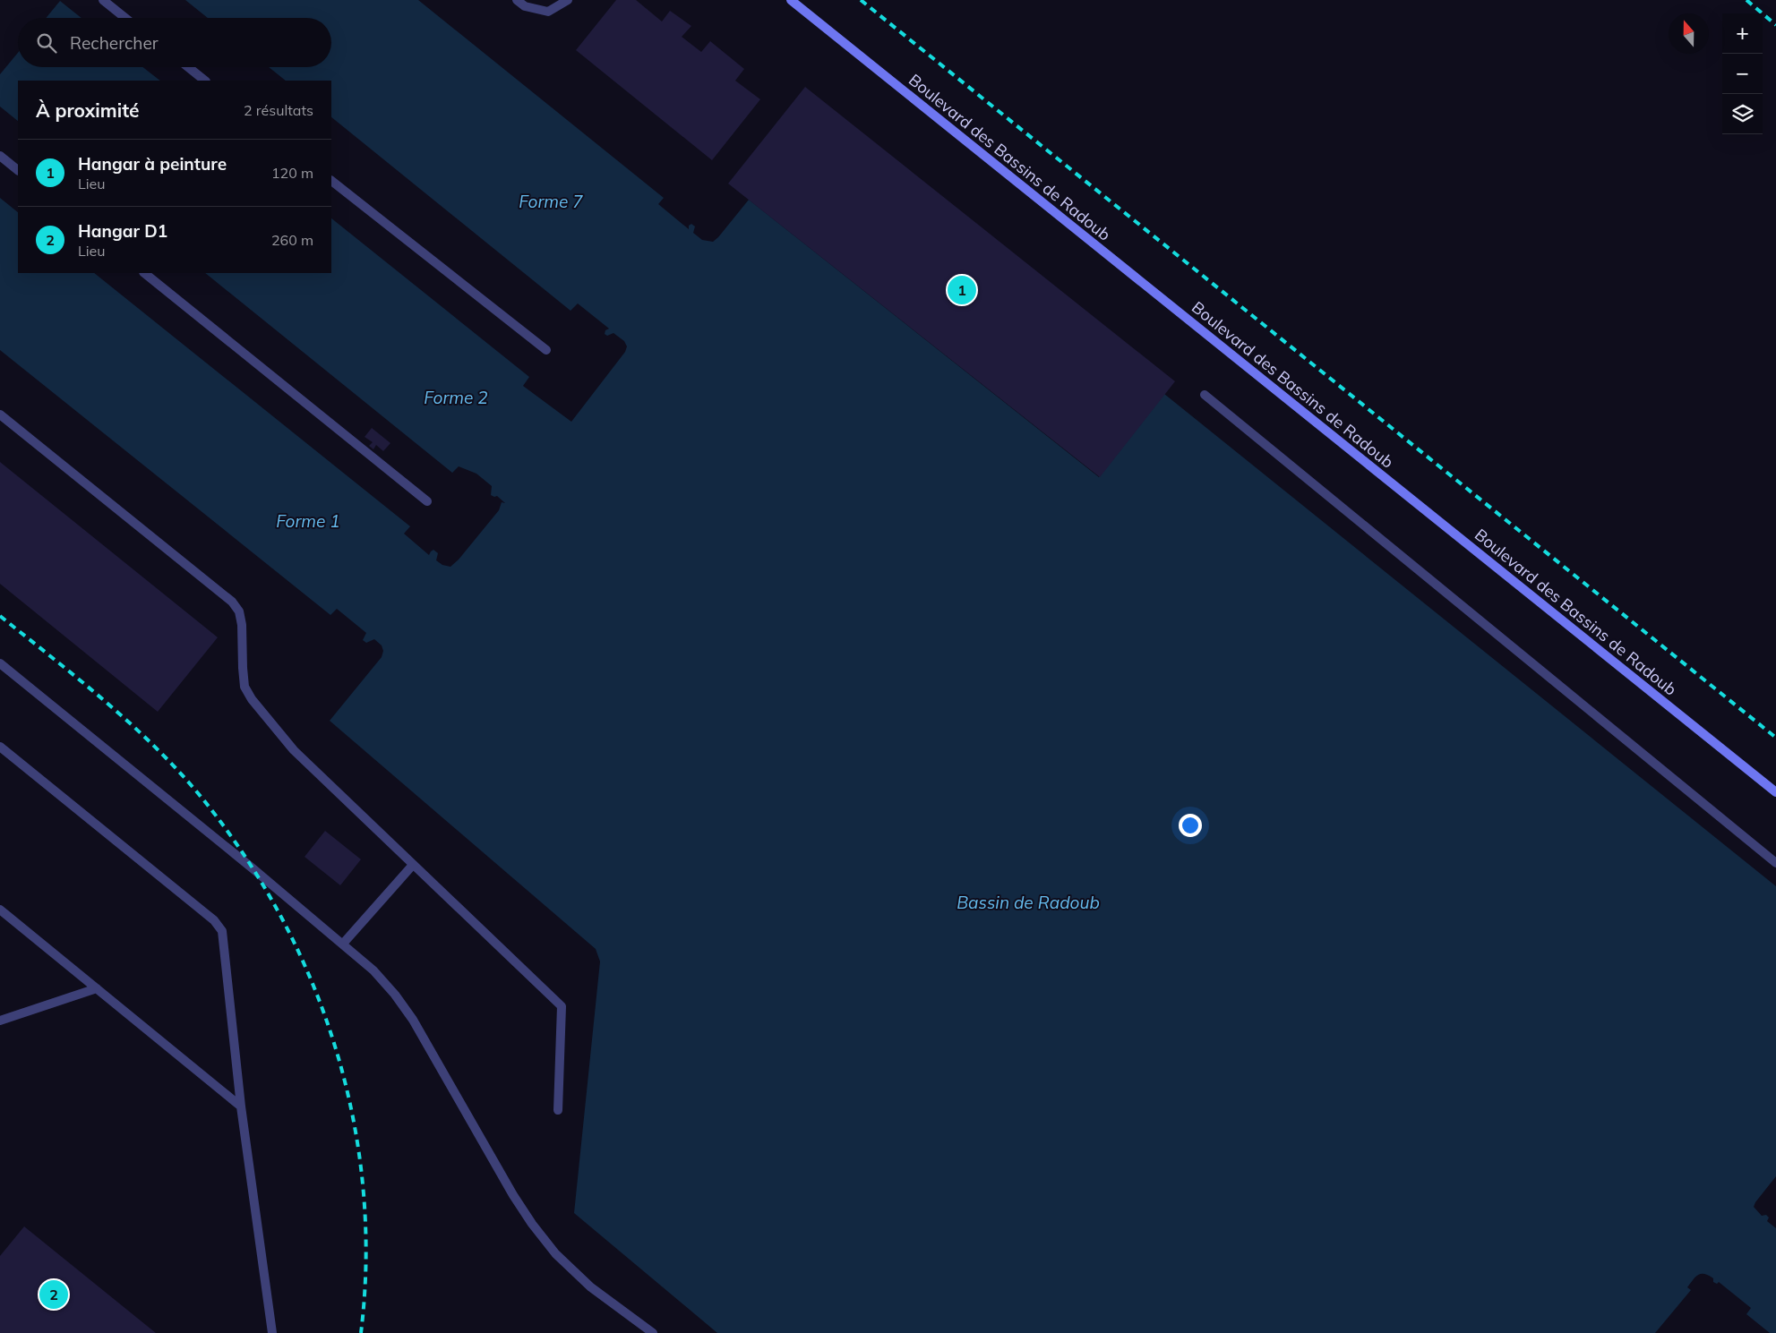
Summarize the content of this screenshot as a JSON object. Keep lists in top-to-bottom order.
{
  "streets": {
    "street": ["Boulevard des Bassins de Radoub"]
  },
  "water": [
    "Forme 7",
    "Forme 2",
    "Forme 1",
    "Bassin de Radoub"
  ],
  "north": "top",
  "page": {
    "map_buttons": ["+", "−"],
    "search": "Rechercher",
    "heading": ["À proximité", "2 résultats"],
    "list": [
      {
        "mark": "1",
        "name": "Hangar à peinture",
        "note": "Lieu",
        "value": "120 m"
      },
      {
        "mark": "2",
        "name": "Hangar D1",
        "note": "Lieu",
        "value": "260 m"
      }
    ],
    "pins": ["1", "2"]
  }
}
